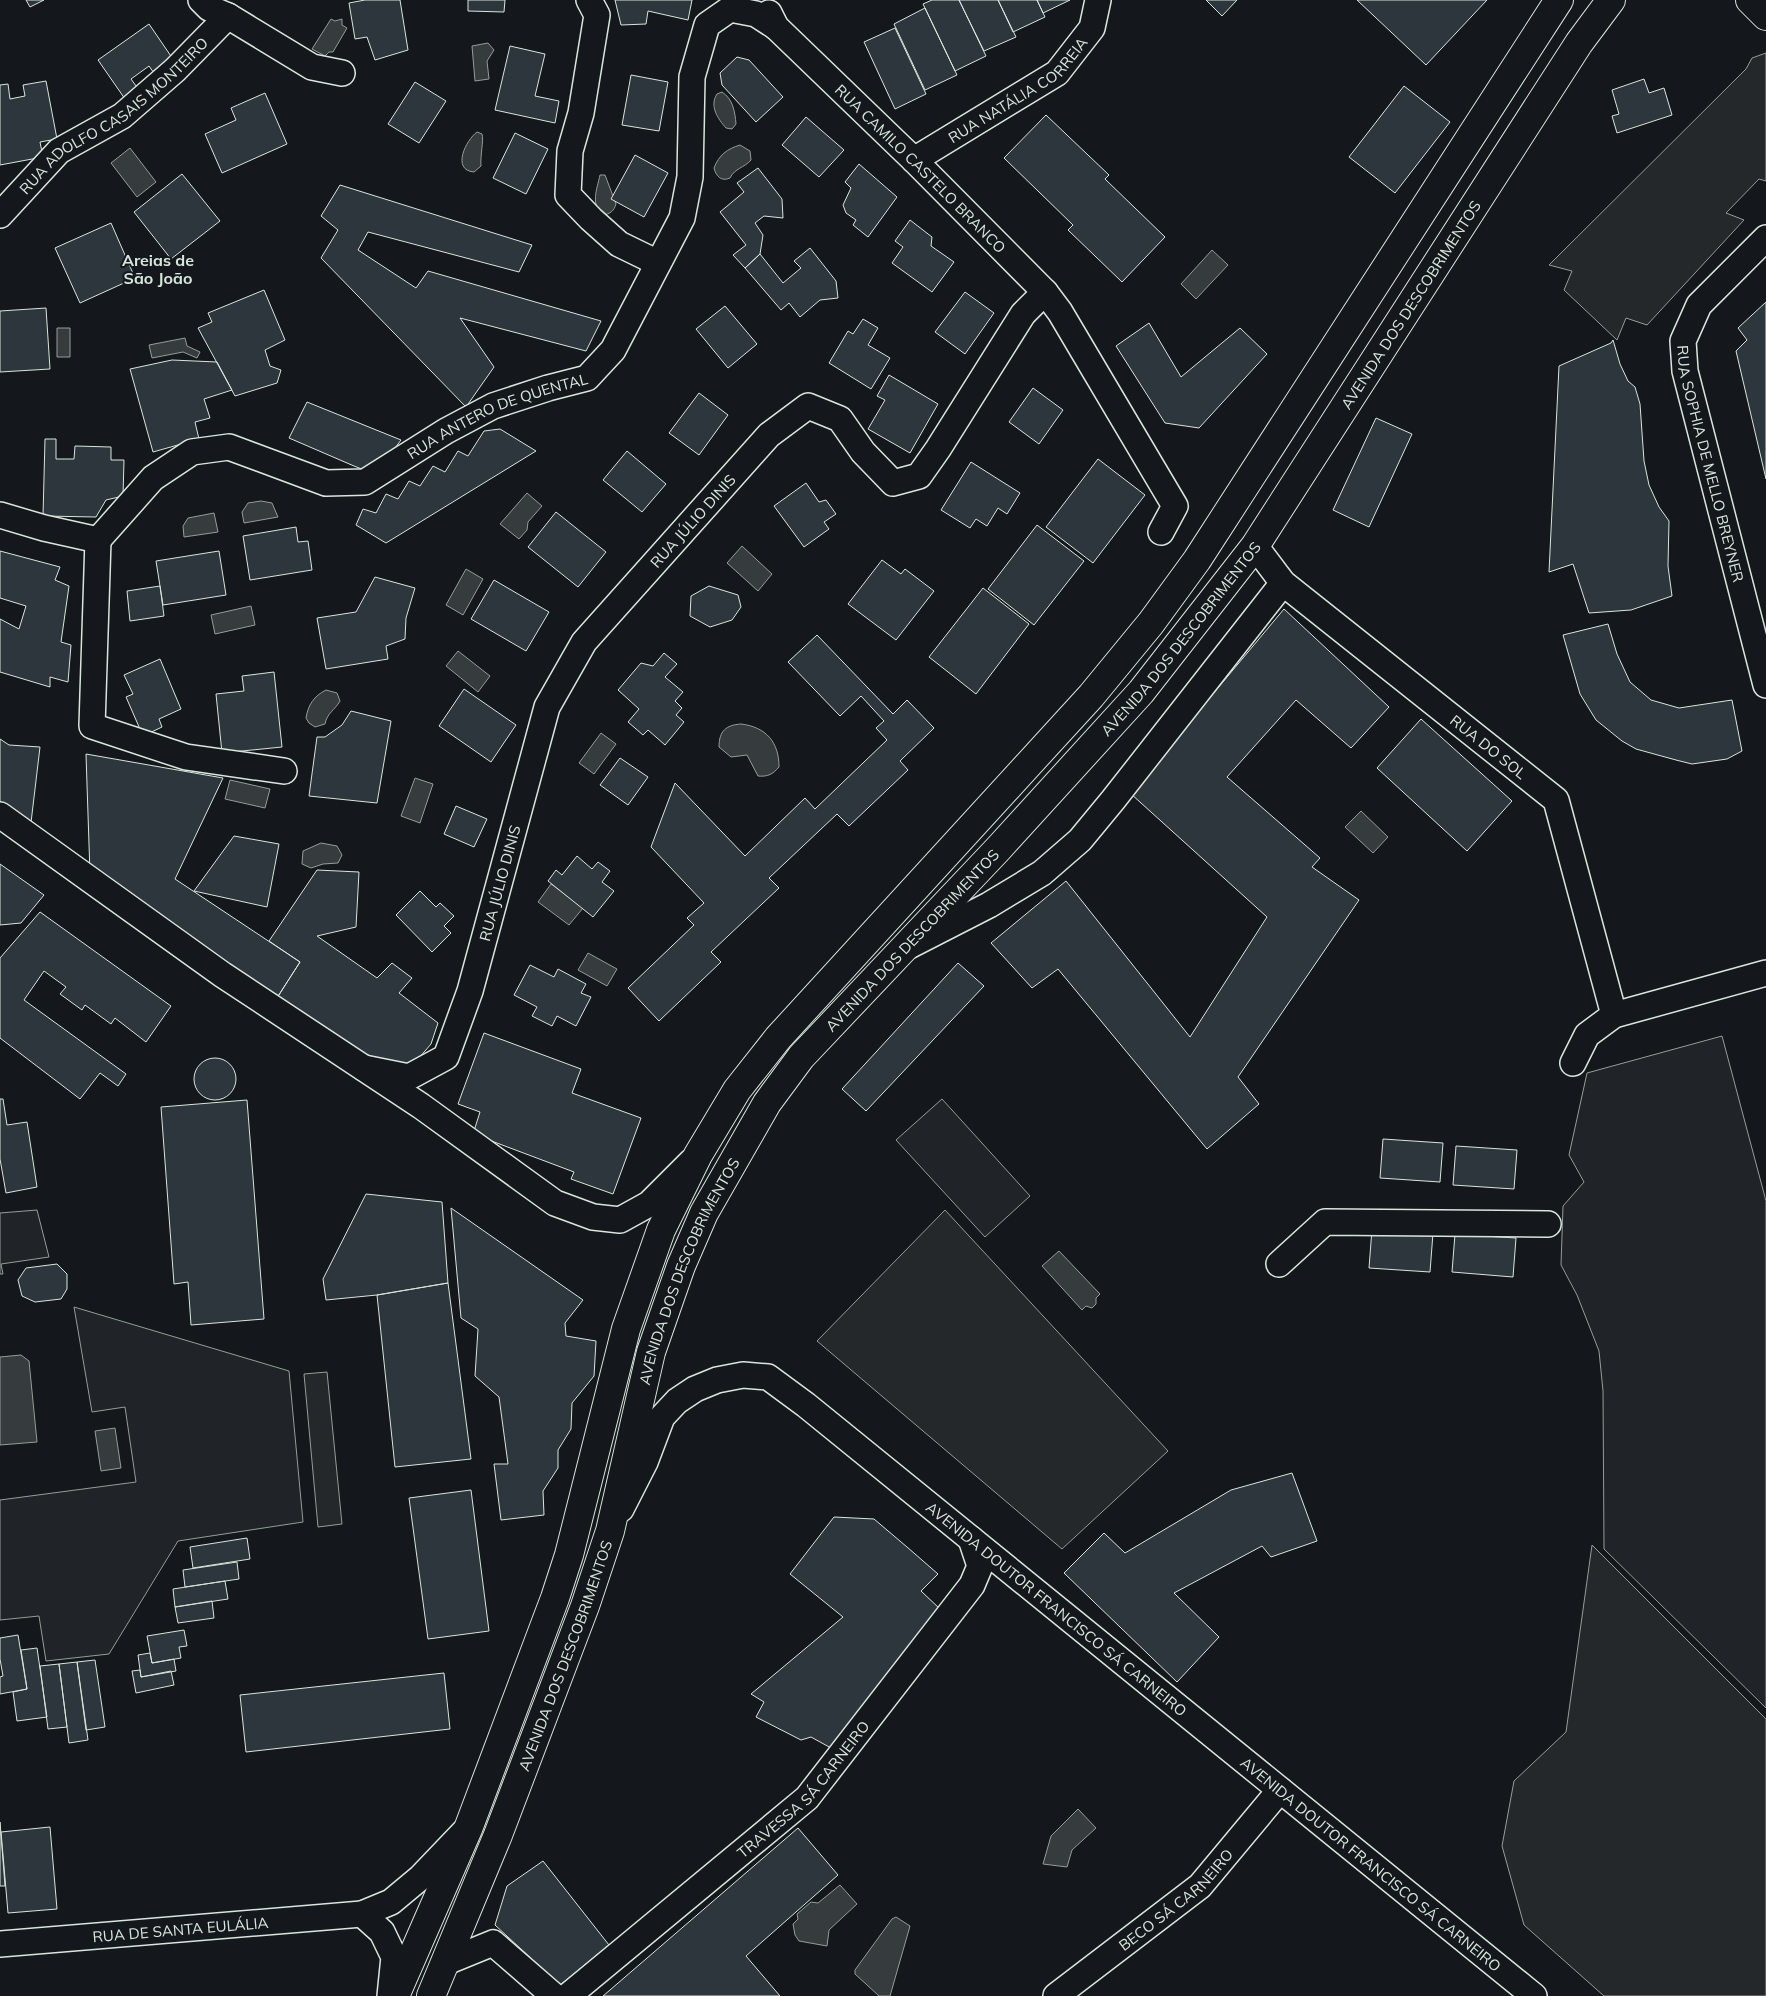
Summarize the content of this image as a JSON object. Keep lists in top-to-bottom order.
{
  "streets": {
    "main road": ["AVENIDA DOS DESCOBRIMENTOS"],
    "street": [
      "RUA NATÁLIA CORREIA",
      "RUA ADOLFO CASAIS MONTEIRO",
      "RUA CAMILO CASTELO BRANCO",
      "RUA ANTERO DE QUENTAL",
      "RUA SOPHIA DE MELLO BREYNER",
      "RUA JÚLIO DINIS",
      "RUA DO SOL",
      "AVENIDA DOUTOR FRANCISCO SÁ CARNEIRO",
      "TRAVESSA SÁ CARNEIRO",
      "BECO SÁ CARNEIRO",
      "RUA DE SANTA EULÁLIA"
    ]
  },
  "crossings": [
    ["RUA NATÁLIA CORREIA", "RUA CAMILO CASTELO BRANCO"],
    ["RUA CAMILO CASTELO BRANCO", "RUA JÚLIO DINIS"],
    ["AVENIDA DOS DESCOBRIMENTOS", "RUA DO SOL"],
    ["AVENIDA DOS DESCOBRIMENTOS", "AVENIDA DOUTOR FRANCISCO SÁ CARNEIRO"],
    ["AVENIDA DOS DESCOBRIMENTOS", "RUA DE SANTA EULÁLIA"],
    ["AVENIDA DOUTOR FRANCISCO SÁ CARNEIRO", "TRAVESSA SÁ CARNEIRO"],
    ["AVENIDA DOUTOR FRANCISCO SÁ CARNEIRO", "BECO SÁ CARNEIRO"]
  ],
  "districts": ["Areias de São João"]
}
